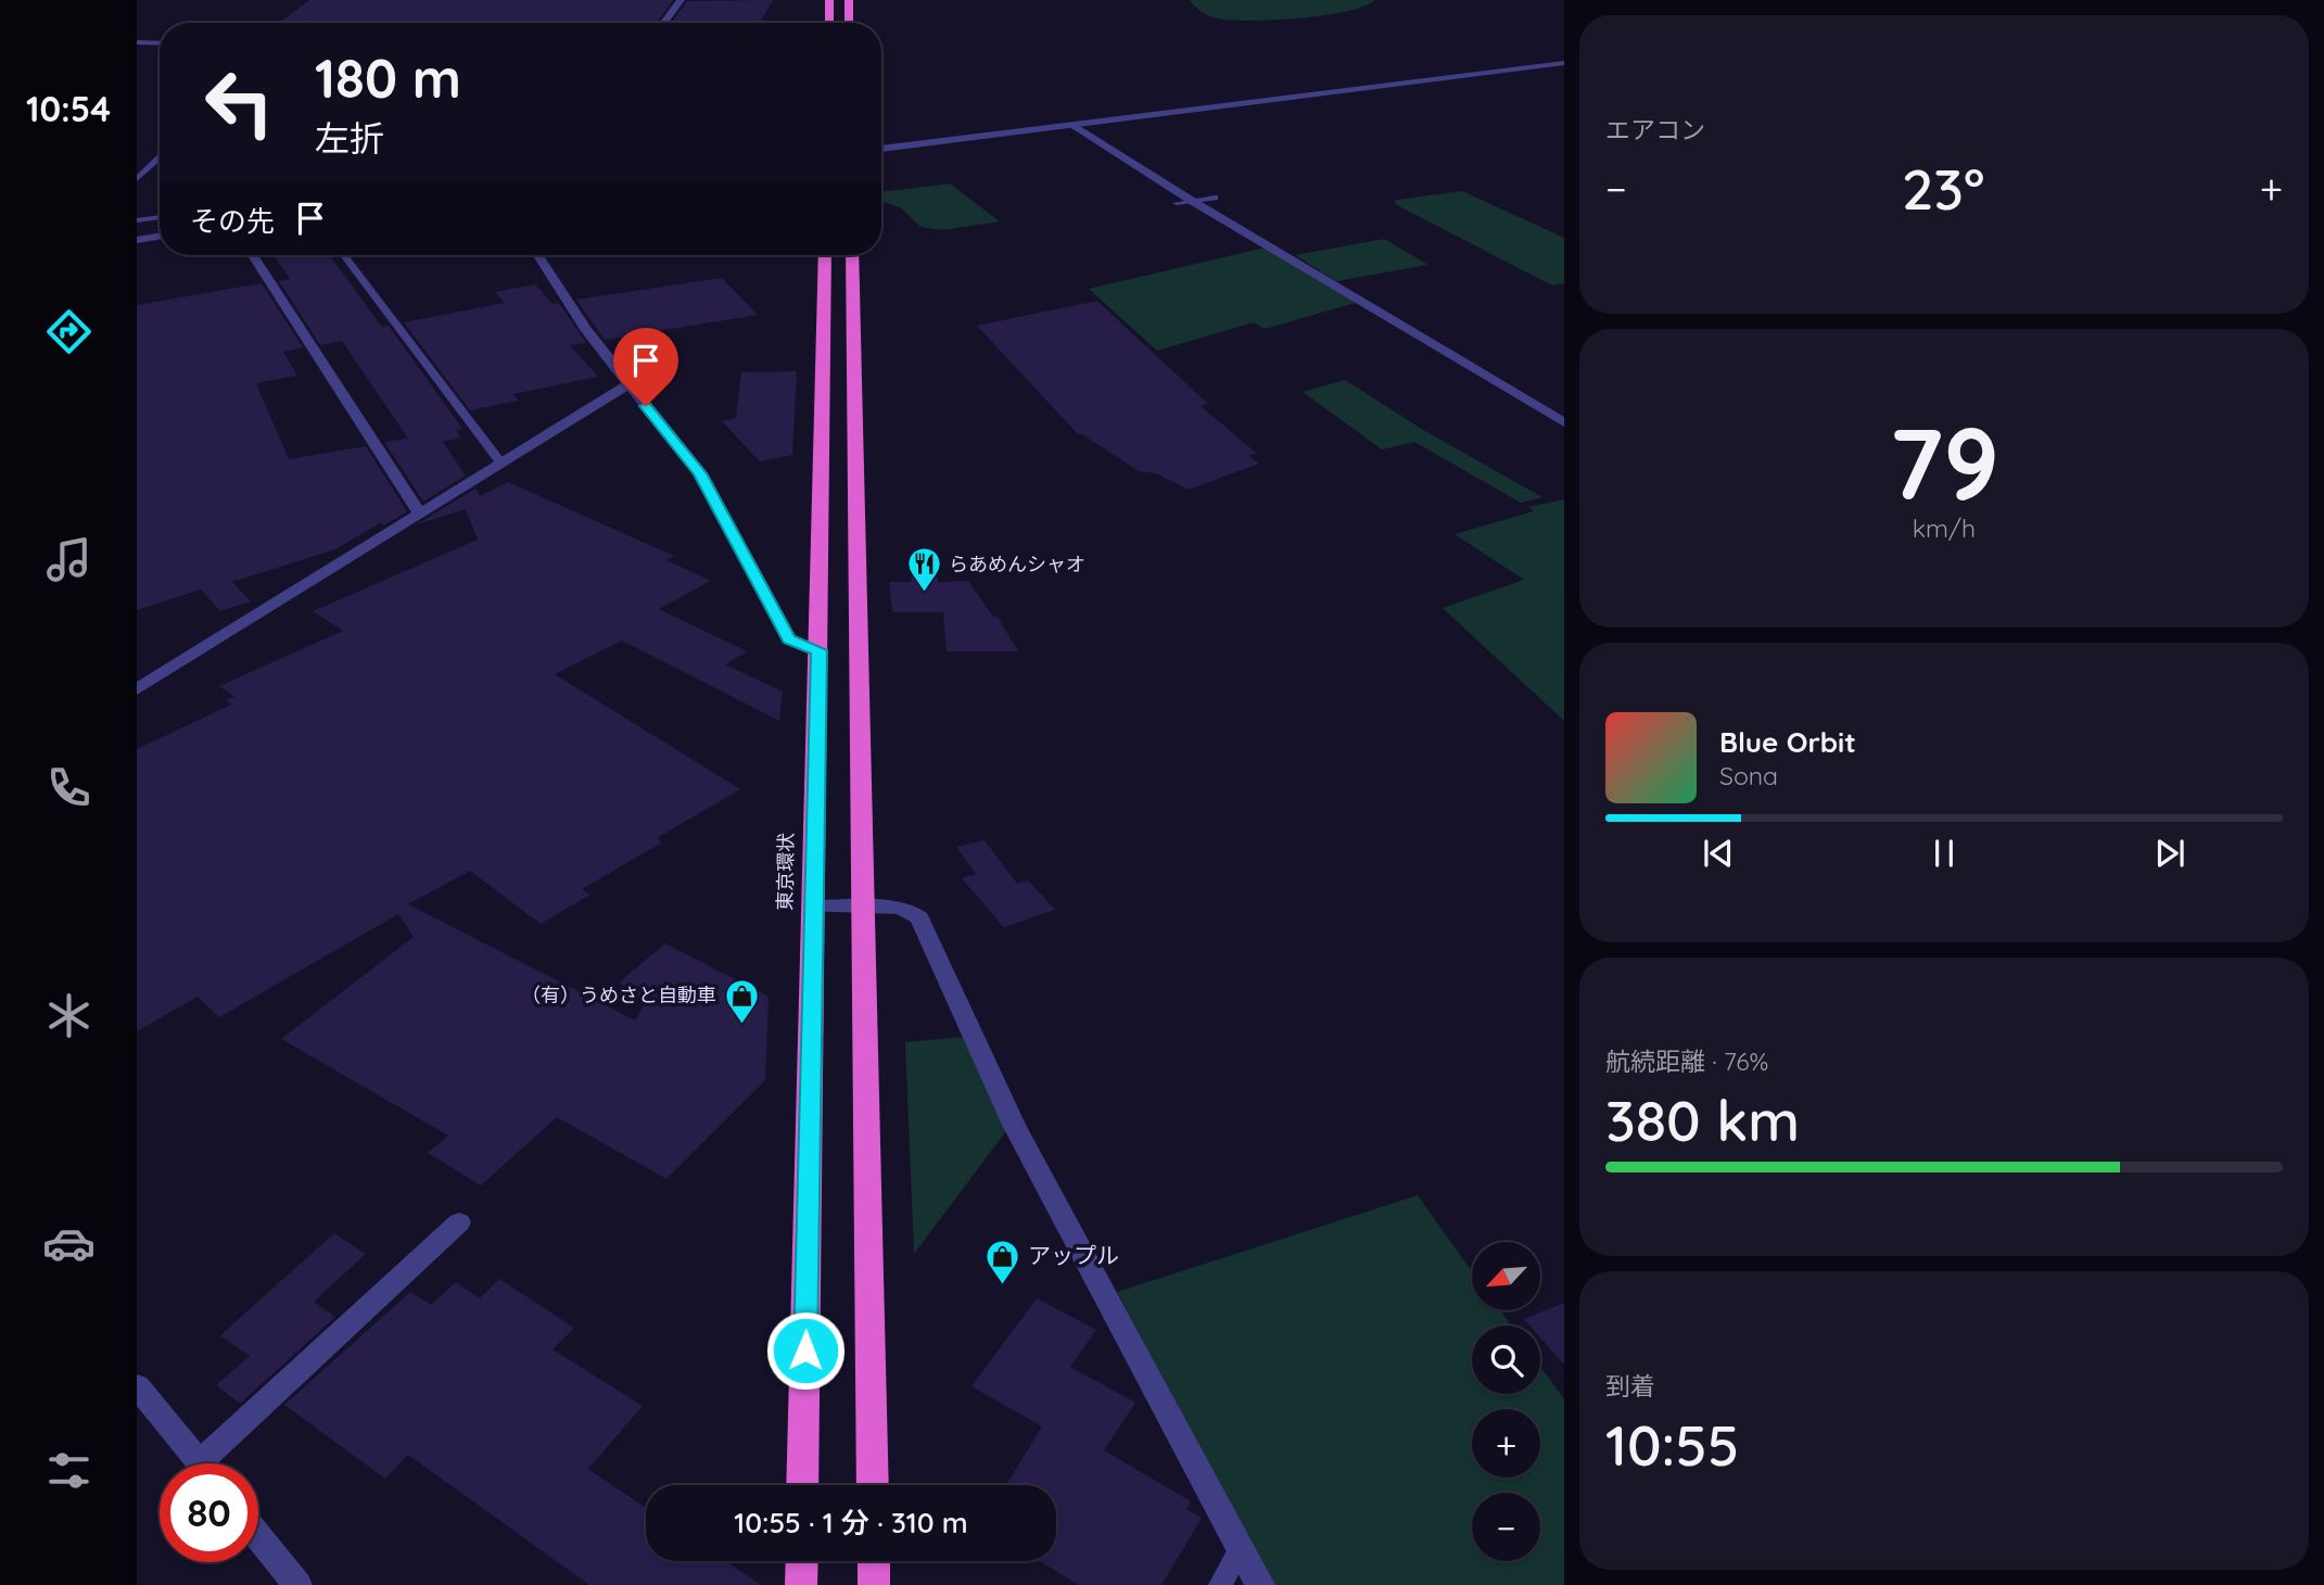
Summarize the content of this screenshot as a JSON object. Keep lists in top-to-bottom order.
{
  "streets": {
    "highway": ["東京環状"]
  },
  "places": {
    "restaurant": ["らあめんシャオ"],
    "shop": ["（有）うめさと自動車", "アップル"]
  },
  "north": "bottom left",
  "page": {
    "tabs": "10:54",
    "tile": [
      "エアコン",
      ["79", "km/h"],
      ["航続距離 · 76%", "380 km"],
      ["到着", "10:55"]
    ],
    "turn": ["180 m", "左折"],
    "heat": ["−", "23°", "+"],
    "then": "その先",
    "song": ["Blue Orbit", "Sona"],
    "map_buttons": ["+", "−"],
    "limit": "80",
    "trip": "10:55 · 1 分 · 310 m"
  }
}
